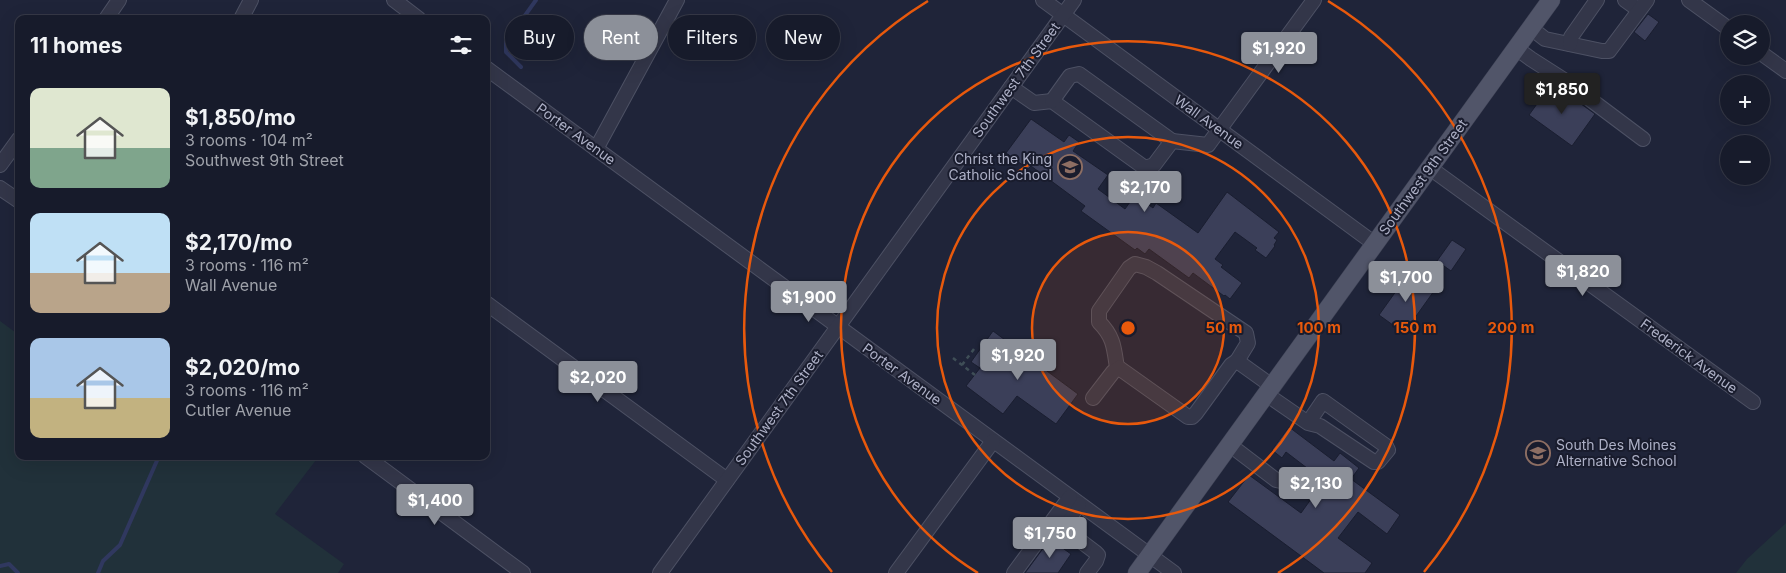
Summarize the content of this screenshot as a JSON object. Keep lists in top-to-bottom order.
{
  "streets": {
    "main road": ["Southwest 9th Street"],
    "street": [
      "Southwest 7th Street",
      "Wall Avenue",
      "Porter Avenue",
      "Frederick Avenue"
    ]
  },
  "crossings": [
    ["Southwest 7th Street", "Wall Avenue"],
    ["Southwest 7th Street", "Porter Avenue"],
    ["Wall Avenue", "Southwest 9th Street"],
    ["Porter Avenue", "Southwest 9th Street"],
    ["Southwest 9th Street", "Frederick Avenue"]
  ],
  "places": {
    "school or university": ["Christ the King Catholic School", "South Des Moines Alternative School"]
  },
  "page": {
    "map_buttons": ["+", "−"],
    "chip": [
      "Buy",
      "Rent",
      "Filters",
      "New"
    ],
    "heading": "11 homes",
    "price": [
      "$1,920",
      "$1,850",
      "$2,170",
      "$1,820",
      "$1,700",
      "$1,900",
      "$1,920",
      "$2,020",
      "$2,130",
      "$1,400",
      "$1,750"
    ],
    "list": [
      {
        "name": "$1,850/mo",
        "note": "3 rooms · 104 m² · Southwest 9th Street"
      },
      {
        "name": "$2,170/mo",
        "note": "3 rooms · 116 m² · Wall Avenue"
      },
      {
        "name": "$2,020/mo",
        "note": "3 rooms · 116 m² · Cutler Avenue"
      }
    ]
  },
  "rings": [
    "50 m",
    "100 m",
    "150 m",
    "200 m"
  ]
}
